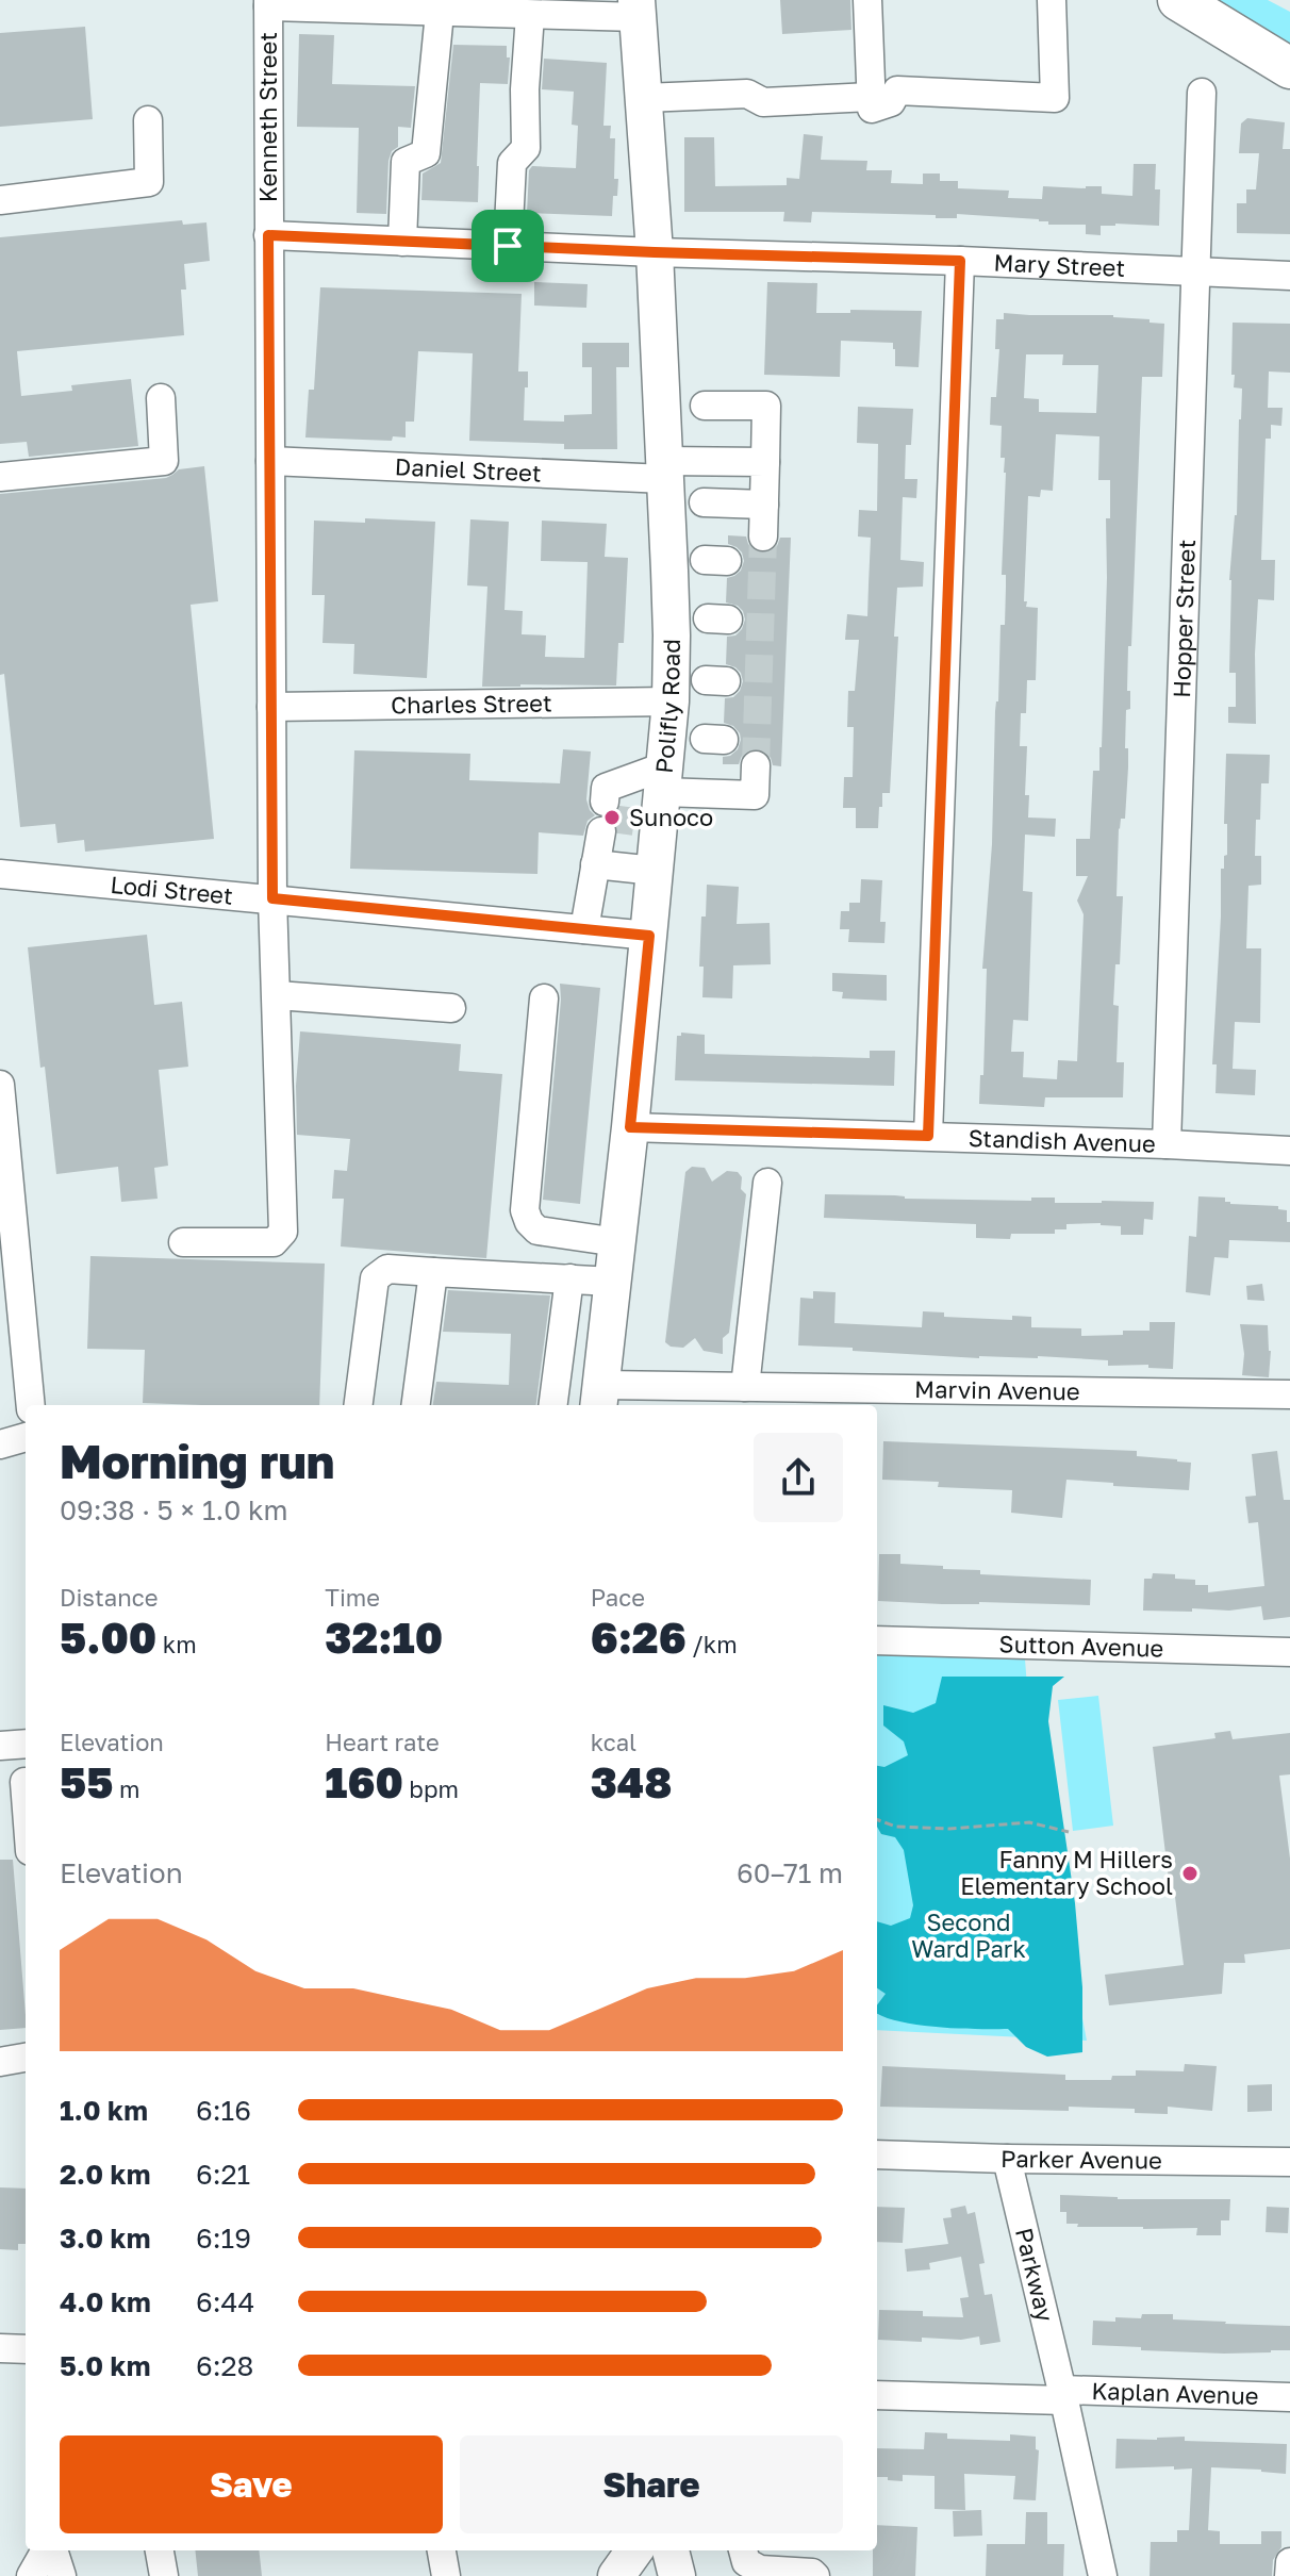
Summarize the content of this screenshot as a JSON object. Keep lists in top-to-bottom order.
{
  "streets": {
    "main road": ["Polifly Road"],
    "street": [
      "Kenneth Street",
      "Mary Street",
      "Daniel Street",
      "Hopper Street",
      "Charles Street",
      "Lodi Street",
      "Standish Avenue",
      "Marvin Avenue",
      "Sutton Avenue",
      "Parker Avenue",
      "Parkway",
      "Kaplan Avenue"
    ]
  },
  "crossings": [
    ["Kenneth Street", "Mary Street"],
    ["Kenneth Street", "Daniel Street"],
    ["Kenneth Street", "Charles Street"],
    ["Kenneth Street", "Lodi Street"],
    ["Mary Street", "Hopper Street"],
    ["Mary Street", "Polifly Road"],
    ["Daniel Street", "Polifly Road"],
    ["Hopper Street", "Standish Avenue"],
    ["Charles Street", "Polifly Road"],
    ["Polifly Road", "Lodi Street"],
    ["Polifly Road", "Standish Avenue"],
    ["Polifly Road", "Marvin Avenue"],
    ["Parker Avenue", "Parkway"],
    ["Parkway", "Kaplan Avenue"]
  ],
  "parks": ["Second Ward Park"],
  "places": ["Sunoco", "Fanny M Hillers Elementary School"],
  "page": {
    "heading": ["Morning run", "09:38 · 5 × 1.0 km"],
    "stats": [
      ["Distance", "5.00 km"],
      ["Time", "32:10"],
      ["Pace", "6:26 /km"],
      ["Elevation", "55 m"],
      ["Heart rate", "160 bpm"],
      ["kcal", "348"]
    ],
    "chart": ["Elevation", "60–71 m"],
    "list": [
      {
        "name": "1.0 km",
        "note": "6:16"
      },
      {
        "name": "2.0 km",
        "note": "6:21"
      },
      {
        "name": "3.0 km",
        "note": "6:19"
      },
      {
        "name": "4.0 km",
        "note": "6:44"
      },
      {
        "name": "5.0 km",
        "note": "6:28"
      }
    ],
    "buttons": ["Save", "Share"]
  }
}
